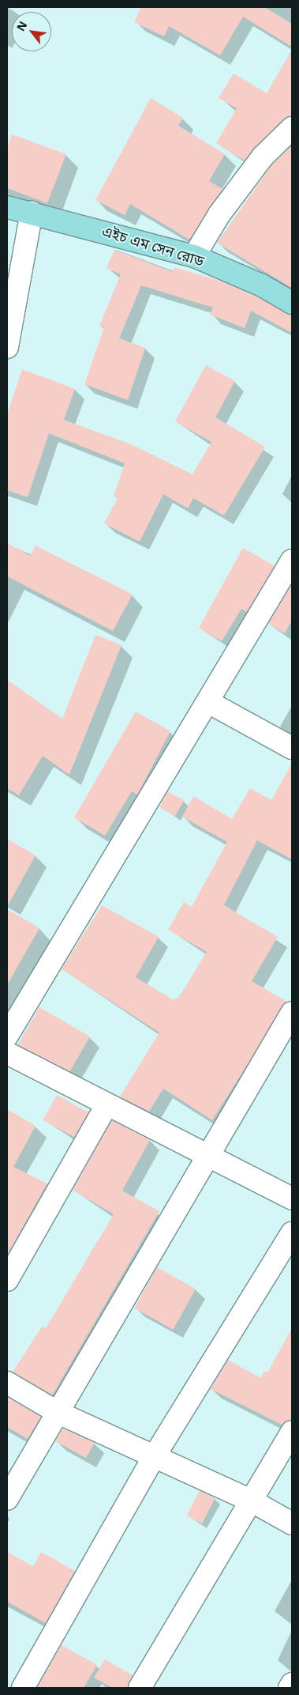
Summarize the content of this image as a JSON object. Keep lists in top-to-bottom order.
{
  "streets": {
    "main road": ["এইচ এম সেন রোড"]
  },
  "north": "top left"
}
